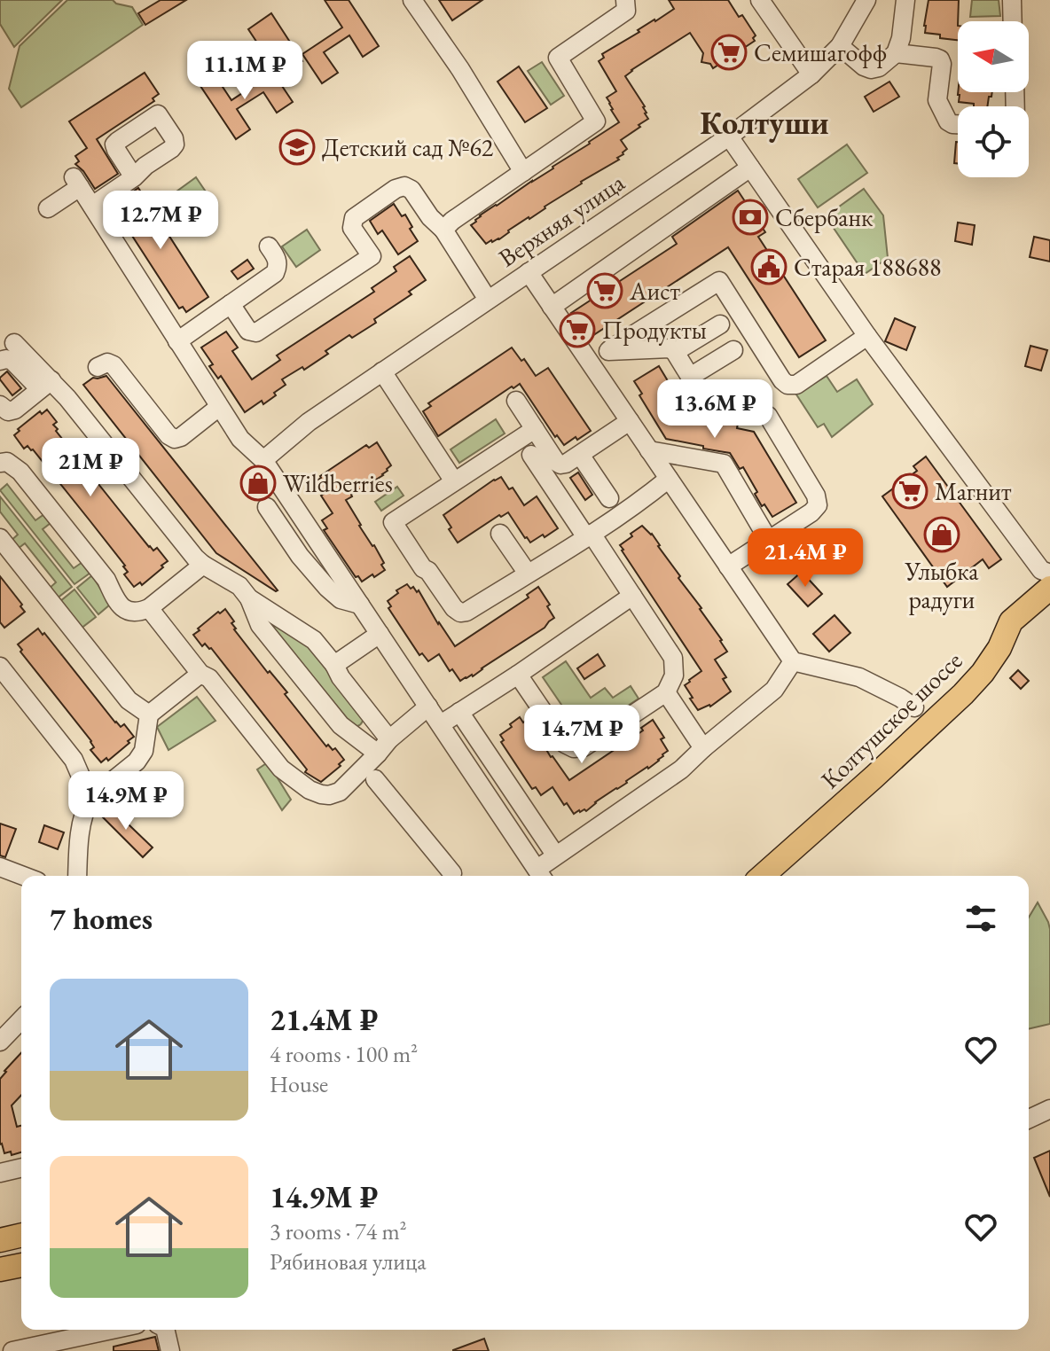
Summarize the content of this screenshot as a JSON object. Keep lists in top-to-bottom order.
{
  "streets": {
    "main road": ["Колтушское шоссе"],
    "street": ["Верхняя улица"]
  },
  "districts": ["Колтуши"],
  "places": {
    "supermarket": [
      "Семишагофф",
      "Аист",
      "Продукты",
      "Магнит"
    ],
    "school or university": ["Детский сад №62"],
    "bank": ["Сбербанк"],
    "public building": ["Старая 188688"],
    "shop": ["Wildberries", "Улыбка радуги"]
  },
  "north": "left",
  "page": {
    "price": [
      "11.1M ₽",
      "12.7M ₽",
      "13.6M ₽",
      "21M ₽",
      "21.4M ₽",
      "14.7M ₽",
      "14.9M ₽"
    ],
    "heading": "7 homes",
    "list": [
      {
        "name": "21.4M ₽",
        "note": "4 rooms · 100 m² · House"
      },
      {
        "name": "14.9M ₽",
        "note": "3 rooms · 74 m² · Рябиновая улица"
      }
    ]
  }
}
